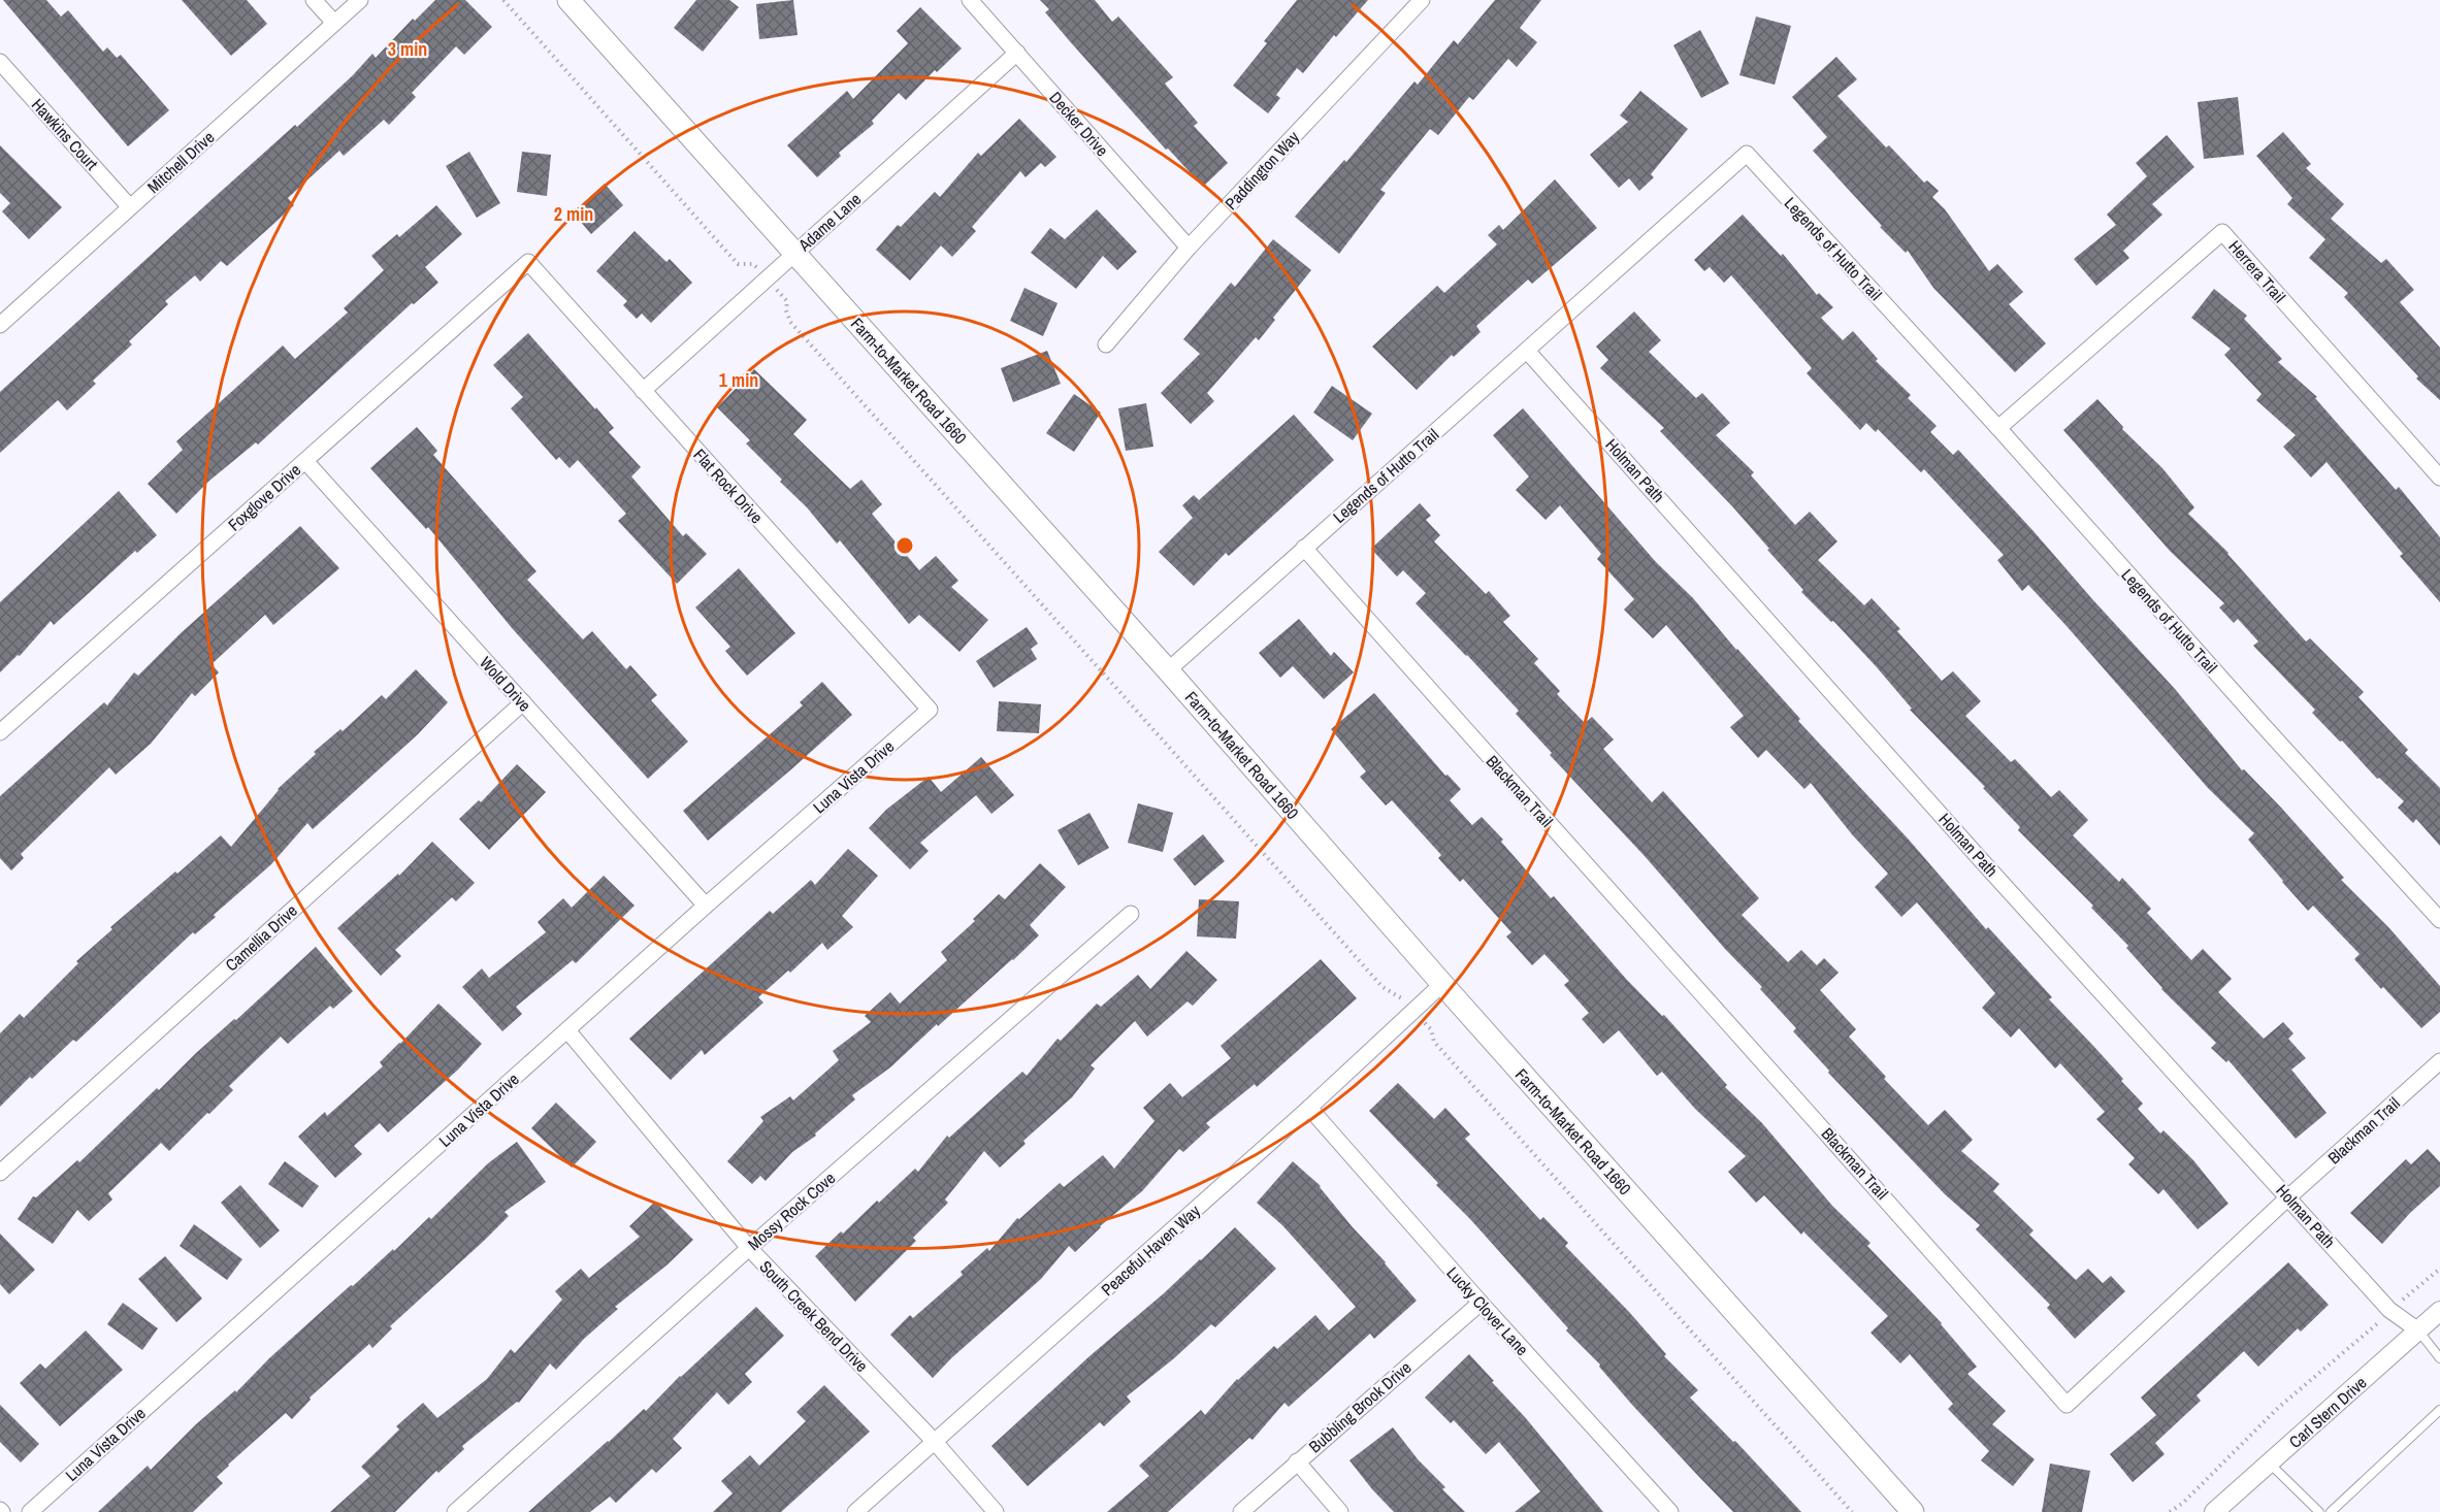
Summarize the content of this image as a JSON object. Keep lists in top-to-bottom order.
{
  "streets": {
    "main road": ["Farm-to-Market Road 1660"],
    "street": [
      "Decker Drive",
      "Hawkins Court",
      "Mitchell Drive",
      "Paddington Way",
      "Adame Lane",
      "Legends of Hutto Trail",
      "Herrera Trail",
      "Holman Path",
      "Flat Rock Drive",
      "Foxglove Drive",
      "Wold Drive",
      "Luna Vista Drive",
      "Blackman Trail",
      "Camellia Drive",
      "Mossy Rock Cove",
      "Peaceful Haven Way",
      "Lucky Clover Lane",
      "South Creek Bend Drive",
      "Bubbling Brook Drive",
      "Carl Stern Drive"
    ]
  },
  "crossings": [
    ["Decker Drive", "Paddington Way"],
    ["Decker Drive", "Adame Lane"],
    ["Hawkins Court", "Mitchell Drive"],
    ["Adame Lane", "Farm-to-Market Road 1660"],
    ["Adame Lane", "Flat Rock Drive"],
    ["Legends of Hutto Trail", "Herrera Trail"],
    ["Legends of Hutto Trail", "Farm-to-Market Road 1660"],
    ["Legends of Hutto Trail", "Holman Path"],
    ["Legends of Hutto Trail", "Blackman Trail"],
    ["Farm-to-Market Road 1660", "Peaceful Haven Way"],
    ["Holman Path", "Blackman Trail"],
    ["Holman Path", "Carl Stern Drive"],
    ["Flat Rock Drive", "Foxglove Drive"],
    ["Flat Rock Drive", "Luna Vista Drive"],
    ["Foxglove Drive", "Wold Drive"],
    ["Wold Drive", "Luna Vista Drive"],
    ["Wold Drive", "Camellia Drive"],
    ["Luna Vista Drive", "South Creek Bend Drive"],
    ["Mossy Rock Cove", "South Creek Bend Drive"],
    ["Peaceful Haven Way", "Lucky Clover Lane"],
    ["Peaceful Haven Way", "South Creek Bend Drive"],
    ["Lucky Clover Lane", "Bubbling Brook Drive"]
  ],
  "rings": ["3 min", "2 min", "1 min"]
}
